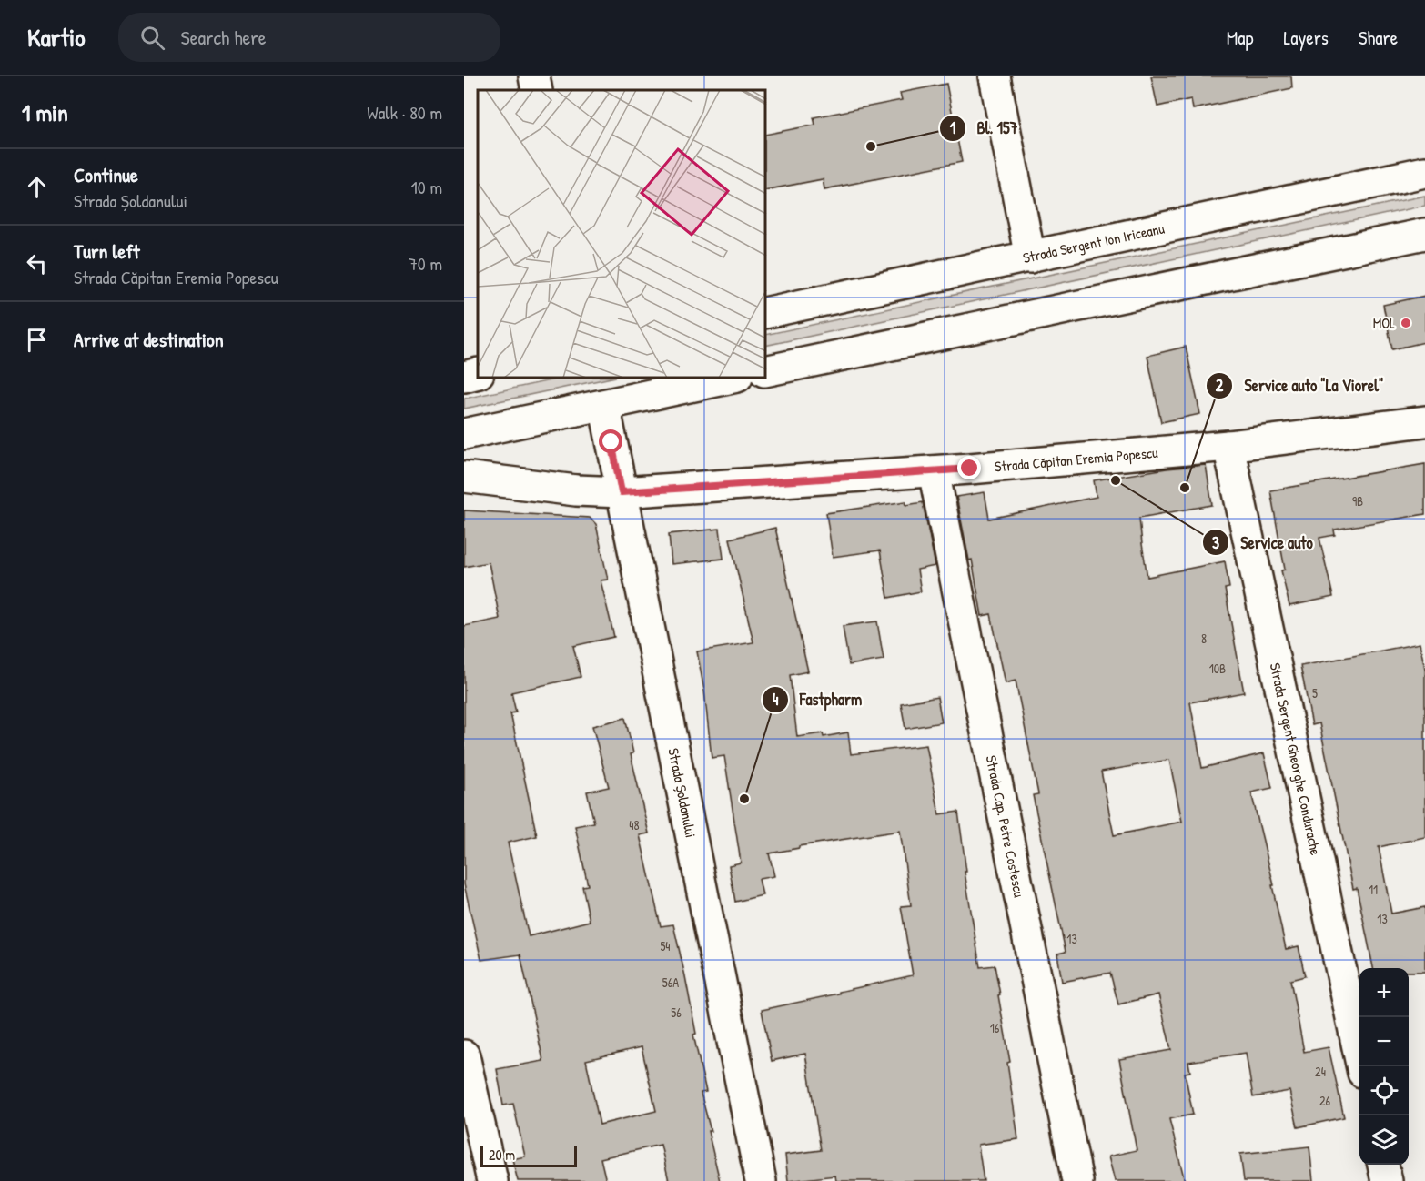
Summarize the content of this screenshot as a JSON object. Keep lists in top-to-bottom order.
{
  "streets": {
    "street": [
      "Strada Sergent Ion Iriceanu",
      "Strada Căpitan Eremia Popescu",
      "Strada Sergent Gheorghe Condurache",
      "Strada Șoldanului",
      "Strada Cap. Petre Costescu"
    ]
  },
  "crossings": [
    ["Strada Căpitan Eremia Popescu", "Strada Sergent Gheorghe Condurache"],
    ["Strada Căpitan Eremia Popescu", "Strada Șoldanului"],
    ["Strada Căpitan Eremia Popescu", "Strada Cap. Petre Costescu"]
  ],
  "places": [
    "Bl. 157",
    "MOL",
    "Service auto",
    "Service auto \"La Viorel\"",
    "Fastpharm"
  ],
  "house_numbers": [
    "9B",
    "8",
    "10B",
    "5",
    "48",
    "11",
    "13",
    "13",
    "54",
    "56A",
    "56",
    "16",
    "24",
    "26"
  ],
  "scale_bar": "20 m",
  "page": {
    "header": "Kartio",
    "search": "Search here",
    "nav": ["Map", "Layers", "Share"],
    "heading": ["1 min", "Walk · 80 m"],
    "list": [
      ["Continue", "Strada Șoldanului", "10 m"],
      ["Turn left", "Strada Căpitan Eremia Popescu", "70 m"],
      "Arrive at destination"
    ],
    "map_buttons": ["+", "−"],
    "scale": "20 m"
  }
}
